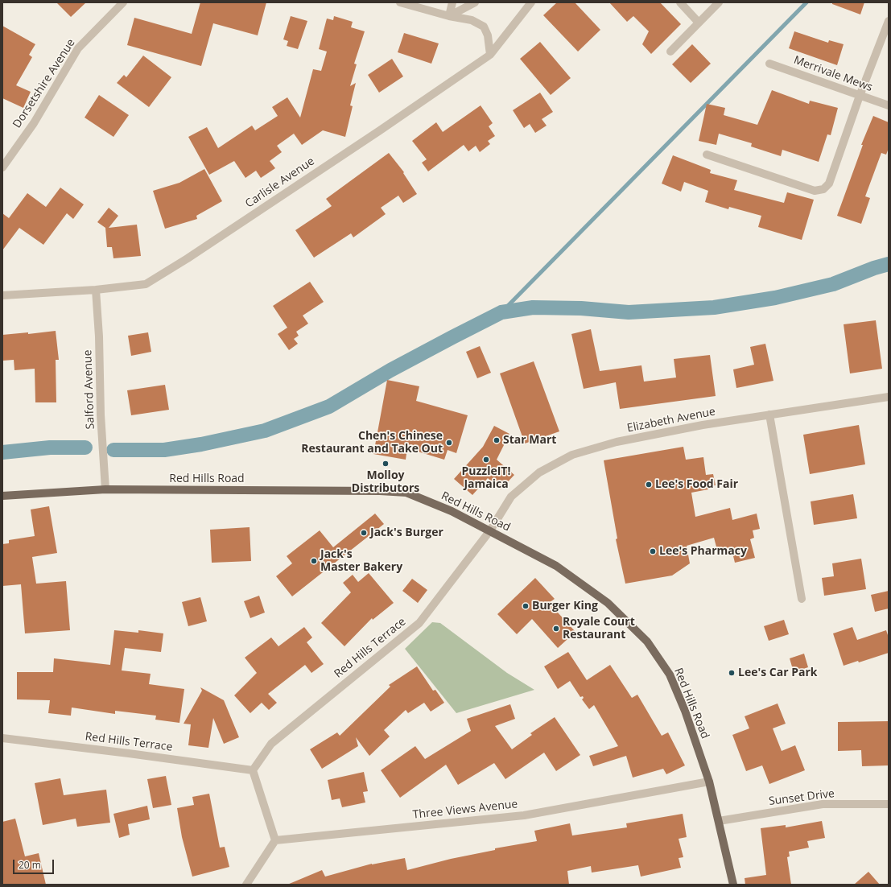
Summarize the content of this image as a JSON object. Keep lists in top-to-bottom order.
{
  "streets": {
    "main road": ["Red Hills Road"],
    "street": [
      "Merrivale Mews",
      "Dorsetshire Avenue",
      "Carlisle Avenue",
      "Salford Avenue",
      "Elizabeth Avenue",
      "Red Hills Terrace",
      "Sunset Drive",
      "Three Views Avenue"
    ]
  },
  "crossings": [
    ["Carlisle Avenue", "Salford Avenue"],
    ["Salford Avenue", "Red Hills Road"],
    ["Elizabeth Avenue", "Red Hills Road"],
    ["Elizabeth Avenue", "Red Hills Terrace"],
    ["Red Hills Road", "Red Hills Terrace"],
    ["Red Hills Road", "Sunset Drive"],
    ["Red Hills Road", "Three Views Avenue"]
  ],
  "places": [
    "Star Mart",
    "Chen's Chinese Restaurant and Take Out",
    "PuzzleIT! Jamaica",
    "Molloy Distributors",
    "Lee's Food Fair",
    "Jack's Burger",
    "Lee's Pharmacy",
    "Jack's Master Bakery",
    "Burger King",
    "Royale Court Restaurant",
    "Lee's Car Park"
  ],
  "scale_bar": "20 m"
}
